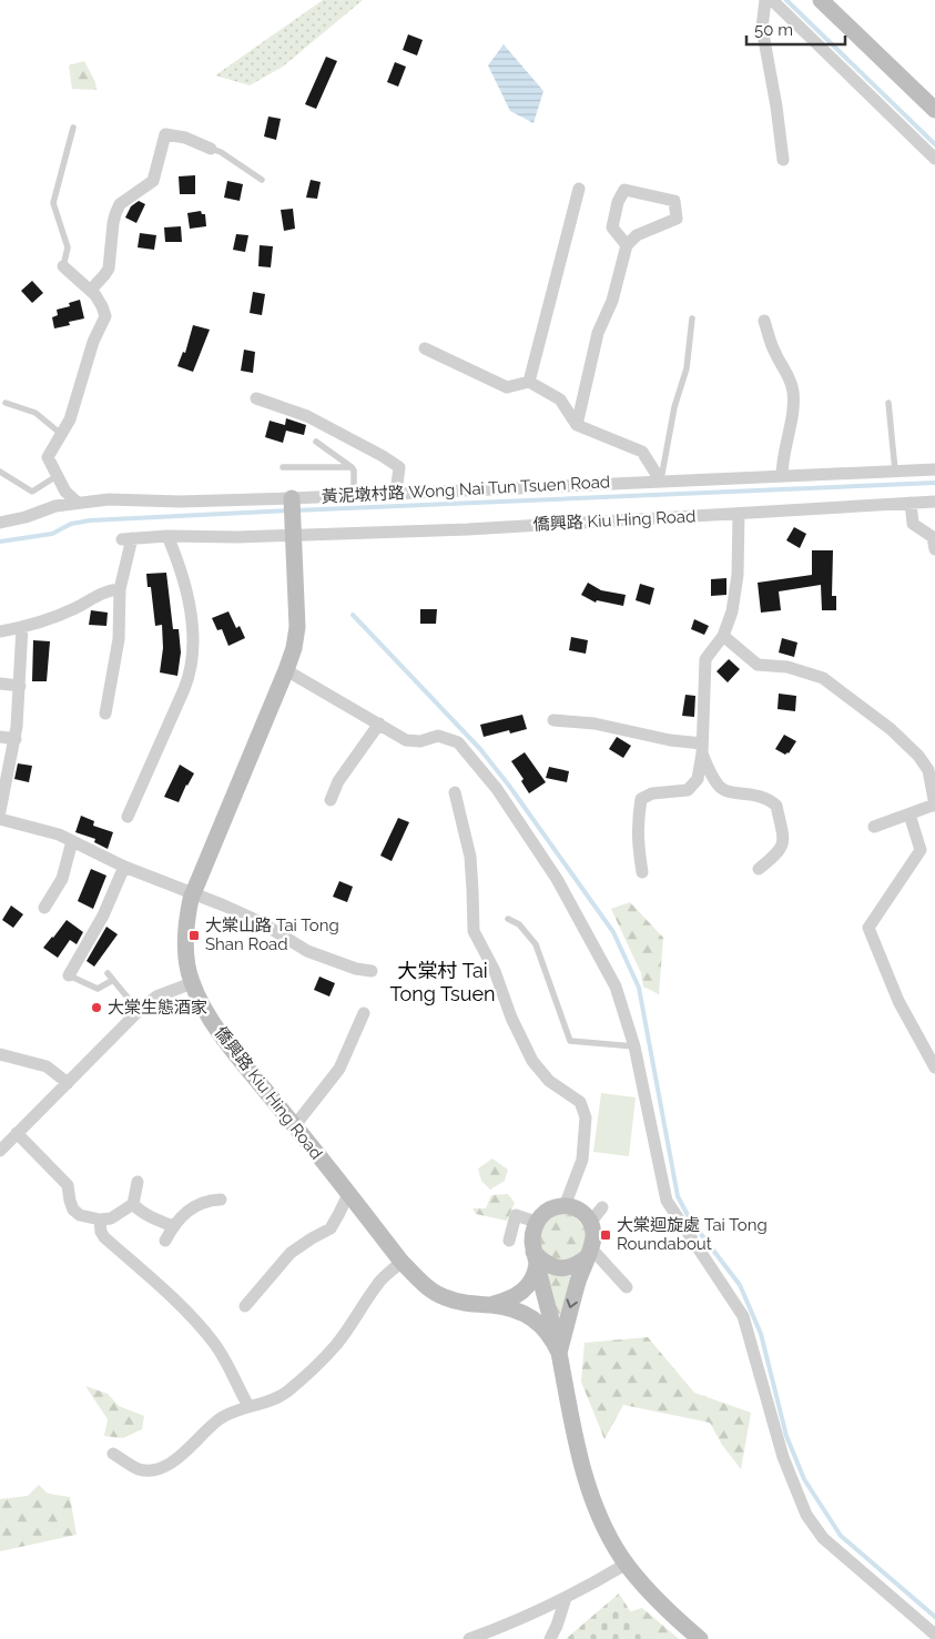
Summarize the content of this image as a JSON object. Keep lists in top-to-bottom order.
{
  "streets": {
    "street": ["黃泥墩村路 Wong Nai Tun Tsuen Road", "僑興路 Kiu Hing Road"]
  },
  "crossings": [
    ["黃泥墩村路 Wong Nai Tun Tsuen Road", "僑興路 Kiu Hing Road"]
  ],
  "districts": ["大棠村 Tai Tong Tsuen"],
  "places": {
    "transit": ["大棠山路 Tai Tong Shan Road", "大棠迴旋處 Tai Tong Roundabout"],
    "other": ["大棠生態酒家"]
  },
  "scale_bar": "50 m"
}
